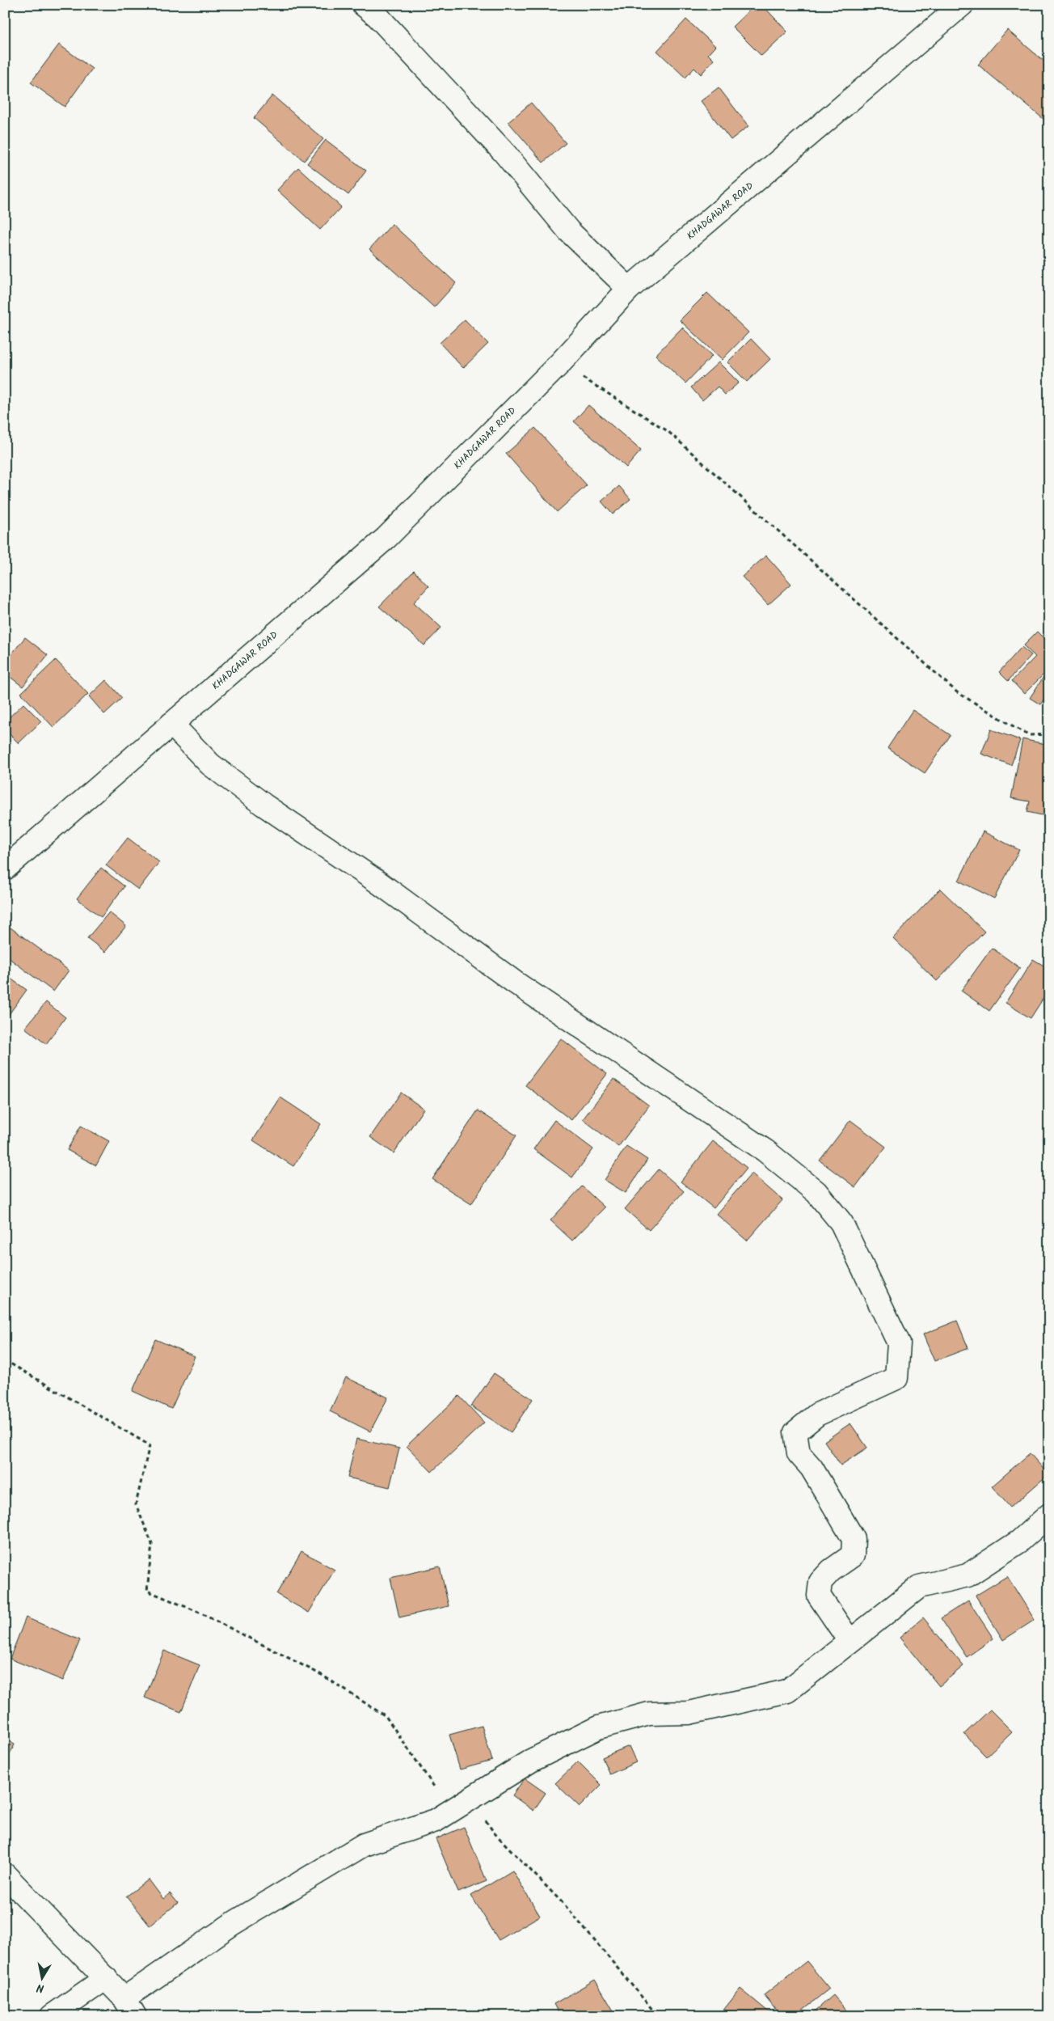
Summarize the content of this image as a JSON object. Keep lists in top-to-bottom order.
{
  "streets": {
    "street": ["KHADGAWAR ROAD"]
  },
  "north": "bottom"
}
